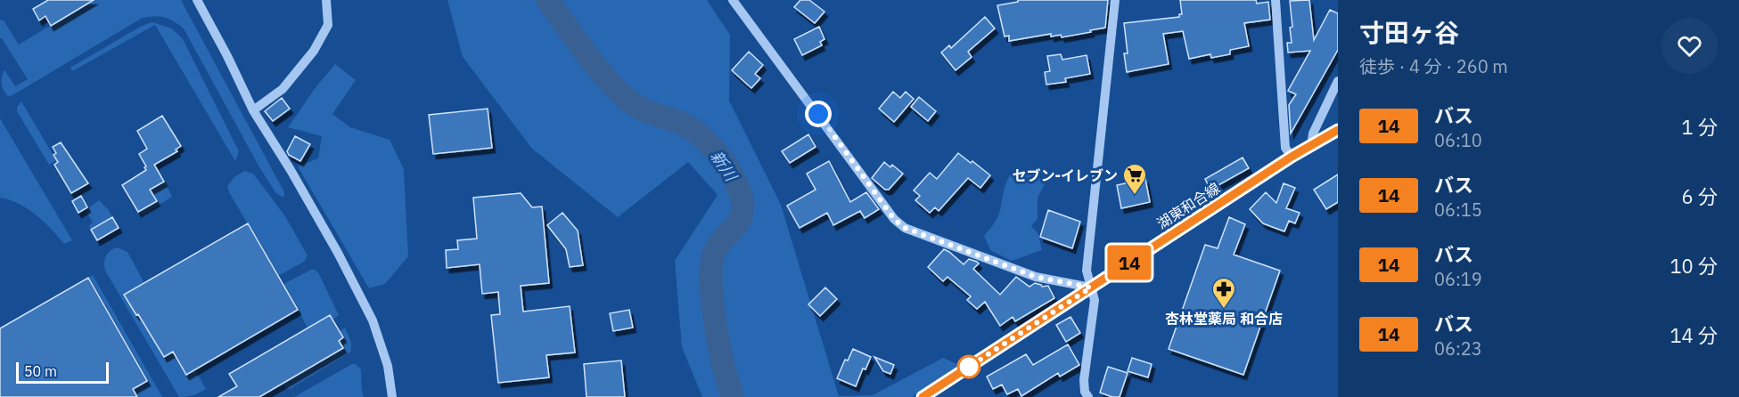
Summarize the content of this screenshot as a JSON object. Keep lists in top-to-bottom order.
{
  "streets": {
    "main road": ["湖東和合線"]
  },
  "water": ["新川"],
  "places": {
    "supermarket": ["セブン-イレブン"],
    "pharmacy": ["杏林堂薬局 和合店"]
  },
  "lines": ["bus line 14"],
  "scale_bar": "50 m",
  "page": {
    "on_map": "14",
    "heading": ["寸田ヶ谷", "徒歩 · 4 分 · 260 m"],
    "list": [
      {
        "mark": "14",
        "name": "バス",
        "note": "06:10",
        "value": "1 分"
      },
      {
        "mark": "14",
        "name": "バス",
        "note": "06:15",
        "value": "6 分"
      },
      {
        "mark": "14",
        "name": "バス",
        "note": "06:19",
        "value": "10 分"
      },
      {
        "mark": "14",
        "name": "バス",
        "note": "06:23",
        "value": "14 分"
      }
    ],
    "scale": "50 m"
  }
}
